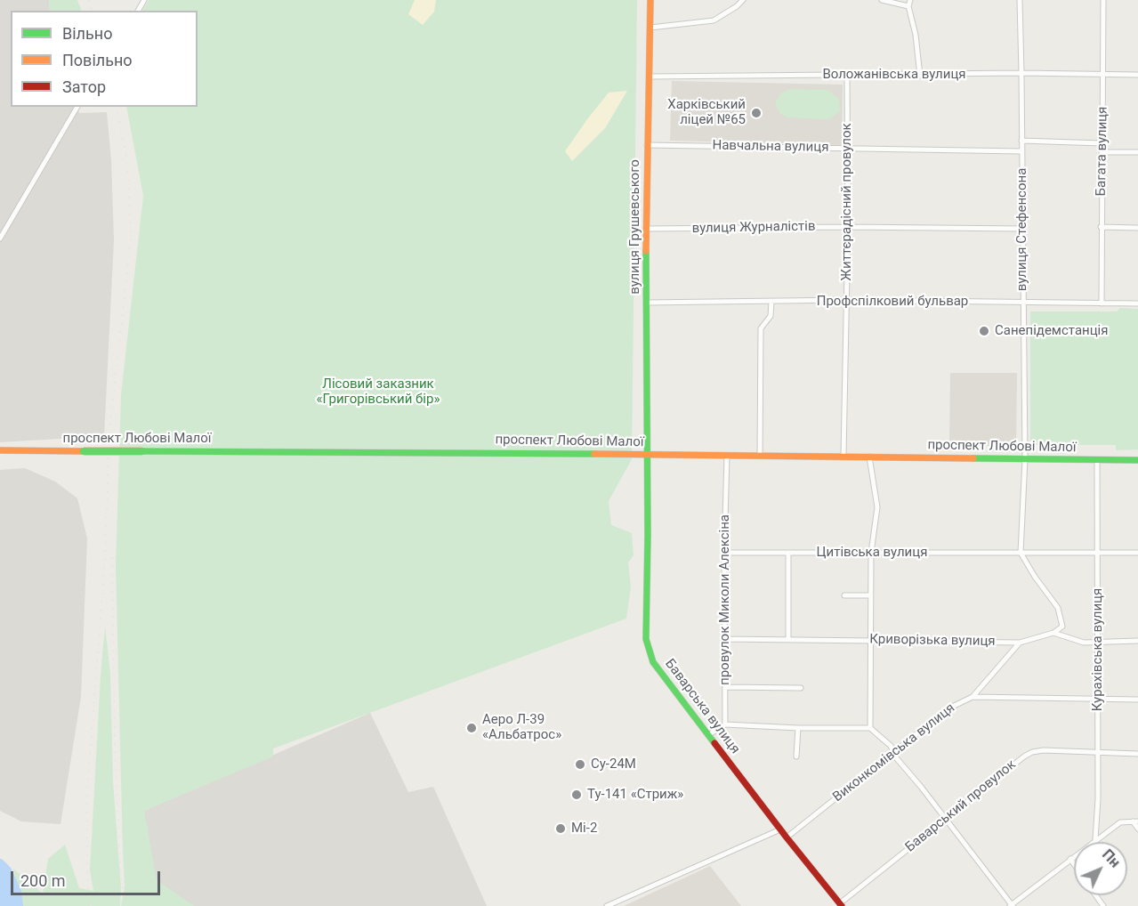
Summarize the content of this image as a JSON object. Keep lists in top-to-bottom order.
{
  "streets": {
    "main road": ["вулиця Грушевського", "проспект Любові Малої", "Баварська вулиця"],
    "street": [
      "Воложанівська вулиця",
      "Навчальна вулиця",
      "Багата вулиця",
      "Життєрадісний провулок",
      "вулиця Журналістів",
      "вулиця Стефенсона",
      "Профспілковий бульвар",
      "Цитівська вулиця",
      "провулок Миколи Алексіна",
      "Криворізька вулиця",
      "Курахівська вулиця",
      "Виконкомівська вулиця",
      "Баварський провулок"
    ]
  },
  "crossings": [
    ["Воложанівська вулиця", "Багата вулиця"],
    ["Воложанівська вулиця", "Життєрадісний провулок"],
    ["Воложанівська вулиця", "вулиця Грушевського"],
    ["Воложанівська вулиця", "вулиця Стефенсона"],
    ["Навчальна вулиця", "Життєрадісний провулок"],
    ["Навчальна вулиця", "вулиця Грушевського"],
    ["Навчальна вулиця", "вулиця Стефенсона"],
    ["Багата вулиця", "Профспілковий бульвар"],
    ["Життєрадісний провулок", "вулиця Журналістів"],
    ["Життєрадісний провулок", "Профспілковий бульвар"],
    ["Життєрадісний провулок", "проспект Любові Малої"],
    ["вулиця Грушевського", "вулиця Журналістів"],
    ["вулиця Грушевського", "Профспілковий бульвар"],
    ["вулиця Грушевського", "проспект Любові Малої"],
    ["вулиця Грушевського", "Баварська вулиця"],
    ["вулиця Журналістів", "вулиця Стефенсона"],
    ["вулиця Стефенсона", "Профспілковий бульвар"],
    ["вулиця Стефенсона", "проспект Любові Малої"],
    ["вулиця Стефенсона", "Цитівська вулиця"],
    ["проспект Любові Малої", "провулок Миколи Алексіна"],
    ["проспект Любові Малої", "Курахівська вулиця"],
    ["проспект Любові Малої", "Баварська вулиця"],
    ["Цитівська вулиця", "провулок Миколи Алексіна"],
    ["Цитівська вулиця", "Курахівська вулиця"],
    ["провулок Миколи Алексіна", "Криворізька вулиця"],
    ["Криворізька вулиця", "Виконкомівська вулиця"],
    ["Курахівська вулиця", "Баварський провулок"],
    ["Баварська вулиця", "Виконкомівська вулиця"],
    ["Баварська вулиця", "Баварський провулок"]
  ],
  "parks": ["Лісовий заказник «Григорівський бір»"],
  "places": [
    "Харківський ліцей №65",
    "Санепідемстанція",
    "Аеро Л-39 «Альбатрос»",
    "Су-24М",
    "Ту-141 «Стриж»",
    "Мі-2"
  ],
  "legend": ["Вільно", "Повільно", "Затор"],
  "scale_bar": "200 m",
  "north": "top right"
}
